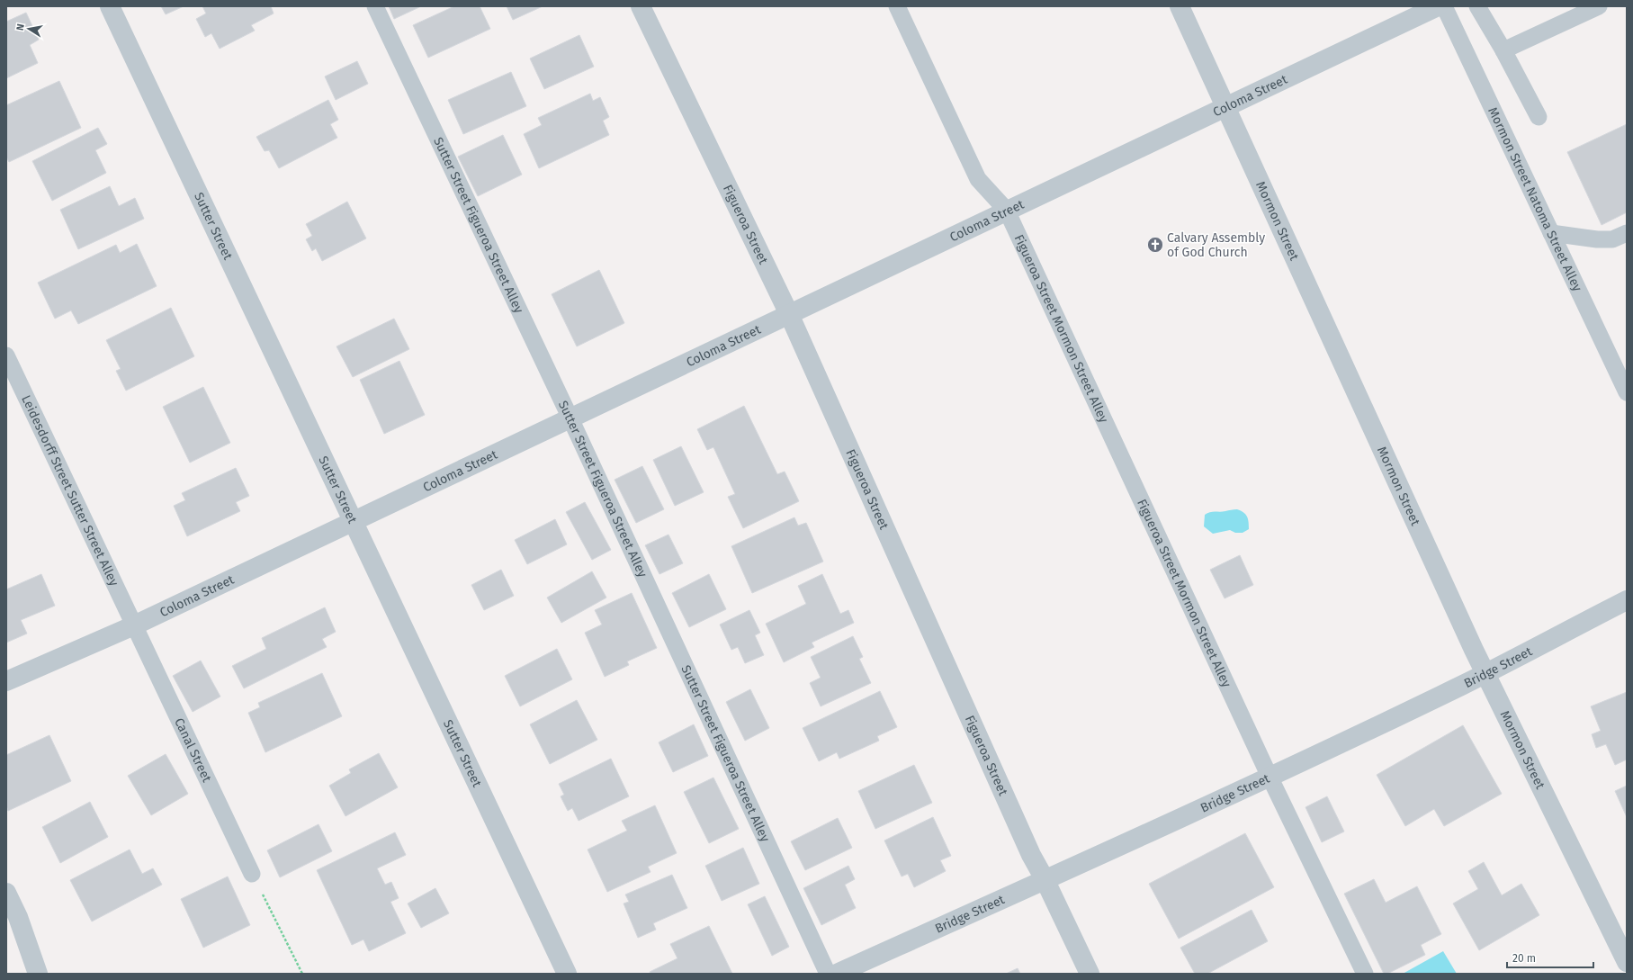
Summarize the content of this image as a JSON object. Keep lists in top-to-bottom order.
{
  "streets": {
    "street": [
      "Coloma Street",
      "Mormon Street",
      "Figueroa Street",
      "Sutter Street",
      "Bridge Street"
    ],
    "lane": [
      "Mormon Street Natoma Street Alley",
      "Sutter Street Figueroa Street Alley",
      "Figueroa Street Mormon Street Alley",
      "Leidesdorff Street Sutter Street Alley",
      "Canal Street"
    ]
  },
  "crossings": [
    ["Coloma Street", "Mormon Street"],
    ["Coloma Street", "Figueroa Street"],
    ["Coloma Street", "Sutter Street Figueroa Street Alley"],
    ["Coloma Street", "Sutter Street"],
    ["Coloma Street", "Figueroa Street Mormon Street Alley"],
    ["Coloma Street", "Leidesdorff Street Sutter Street Alley"],
    ["Coloma Street", "Canal Street"],
    ["Mormon Street", "Bridge Street"],
    ["Figueroa Street", "Bridge Street"],
    ["Figueroa Street Mormon Street Alley", "Bridge Street"],
    ["Leidesdorff Street Sutter Street Alley", "Canal Street"]
  ],
  "places": {
    "church": ["Calvary Assembly of God Church"]
  },
  "scale_bar": "20 m",
  "north": "left"
}
